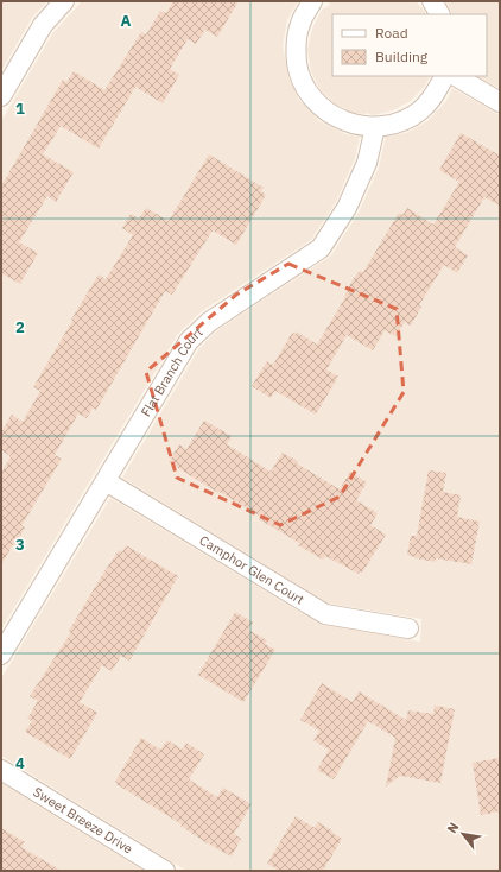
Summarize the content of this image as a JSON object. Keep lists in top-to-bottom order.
{
  "streets": {
    "street": ["Flat Branch Court", "Camphor Glen Court", "Sweet Breeze Drive"]
  },
  "crossings": [
    ["Flat Branch Court", "Camphor Glen Court"]
  ],
  "legend": ["Road", "Building"],
  "north": "top left",
  "grid": {
    "columns": ["A"],
    "rows": [
      "1",
      "2",
      "3",
      "4"
    ]
  }
}
